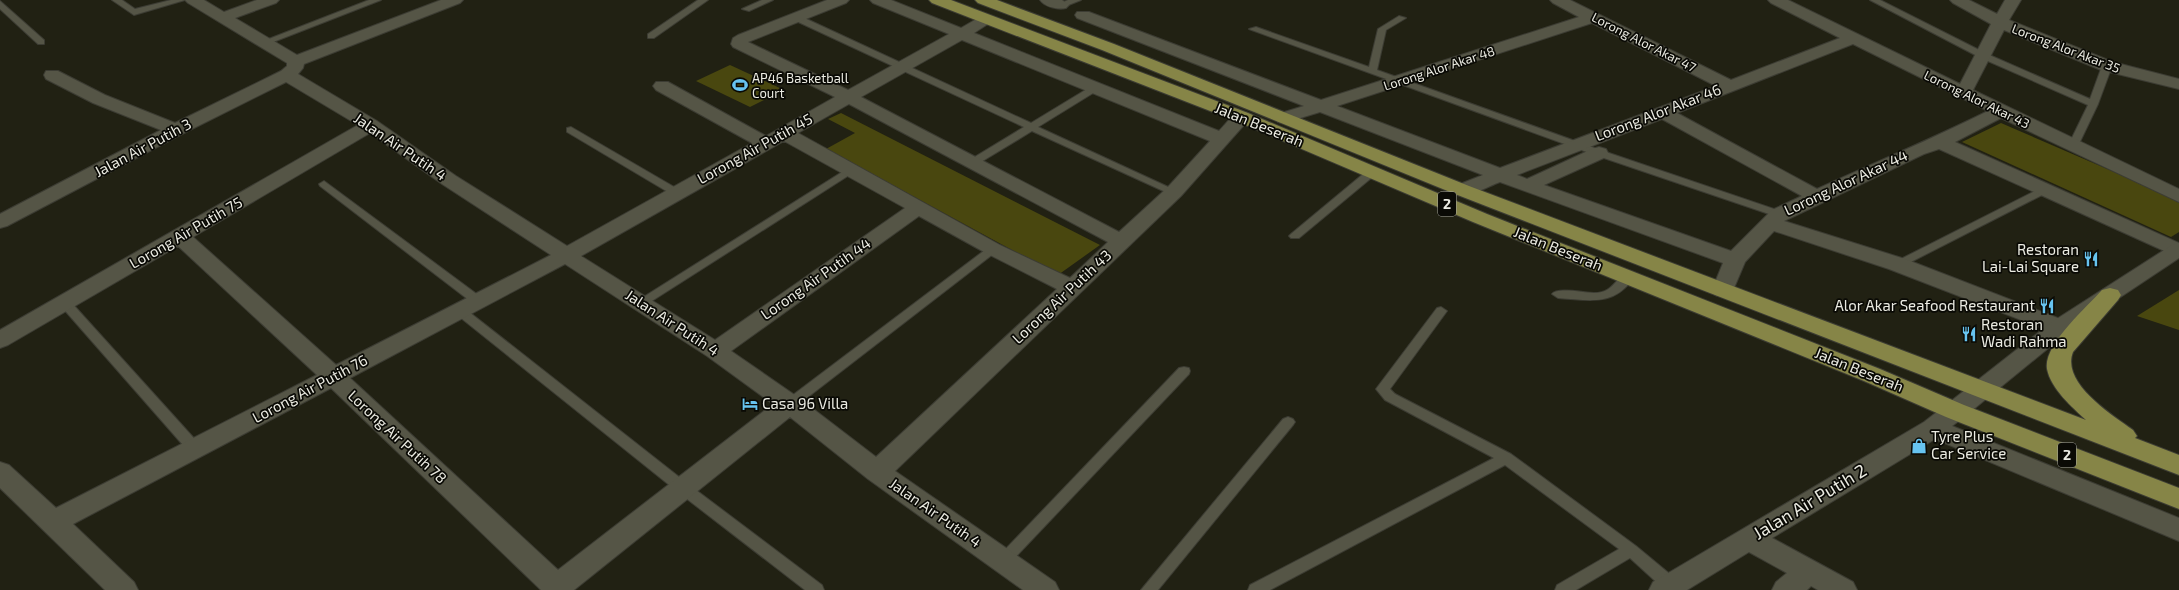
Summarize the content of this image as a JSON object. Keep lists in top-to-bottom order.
{
  "streets": {
    "highway": ["Jalan Beserah", "2"],
    "street": [
      "Lorong Alor Akar 47",
      "Lorong Alor Akar 35",
      "Lorong Alor Akar 48",
      "Lorong Alor Akar 43",
      "Lorong Alor Akar 46",
      "Jalan Air Putih 4",
      "Jalan Air Putih 3",
      "Lorong Air Putih 45",
      "Lorong Alor Akar 44",
      "Lorong Air Putih 75",
      "Lorong Air Putih 44",
      "Lorong Air Putih 43",
      "Lorong Air Putih 76",
      "Lorong Air Putih 78",
      "Jalan Air Putih 2"
    ]
  },
  "crossings": [
    ["Lorong Alor Akar 47", "Lorong Alor Akar 48"],
    ["Lorong Alor Akar 47", "Lorong Alor Akar 46"],
    ["Lorong Alor Akar 48", "Jalan Beserah"],
    ["Lorong Alor Akar 43", "Lorong Alor Akar 46"],
    ["Lorong Alor Akar 43", "Lorong Alor Akar 44"],
    ["Lorong Alor Akar 46", "Jalan Beserah"],
    ["Jalan Beserah", "Lorong Air Putih 45"],
    ["Jalan Beserah", "Lorong Alor Akar 44"],
    ["Jalan Beserah", "Lorong Air Putih 43"],
    ["Jalan Beserah", "Jalan Air Putih 2"],
    ["Jalan Air Putih 4", "Jalan Air Putih 3"],
    ["Jalan Air Putih 4", "Lorong Air Putih 45"],
    ["Jalan Air Putih 4", "Lorong Air Putih 75"],
    ["Jalan Air Putih 4", "Lorong Air Putih 44"],
    ["Jalan Air Putih 4", "Lorong Air Putih 43"],
    ["Jalan Air Putih 4", "Lorong Air Putih 76"],
    ["Lorong Air Putih 45", "Lorong Air Putih 76"],
    ["Lorong Air Putih 75", "Lorong Air Putih 78"],
    ["Lorong Air Putih 76", "Lorong Air Putih 78"]
  ],
  "places": {
    "sports": ["AP46 Basketball Court"],
    "restaurant": ["Restoran Lai-Lai Square", "Alor Akar Seafood Restaurant", "Restoran Wadi Rahma"],
    "hotel": ["Casa 96 Villa"],
    "shop": ["Tyre Plus Car Service"]
  }
}
